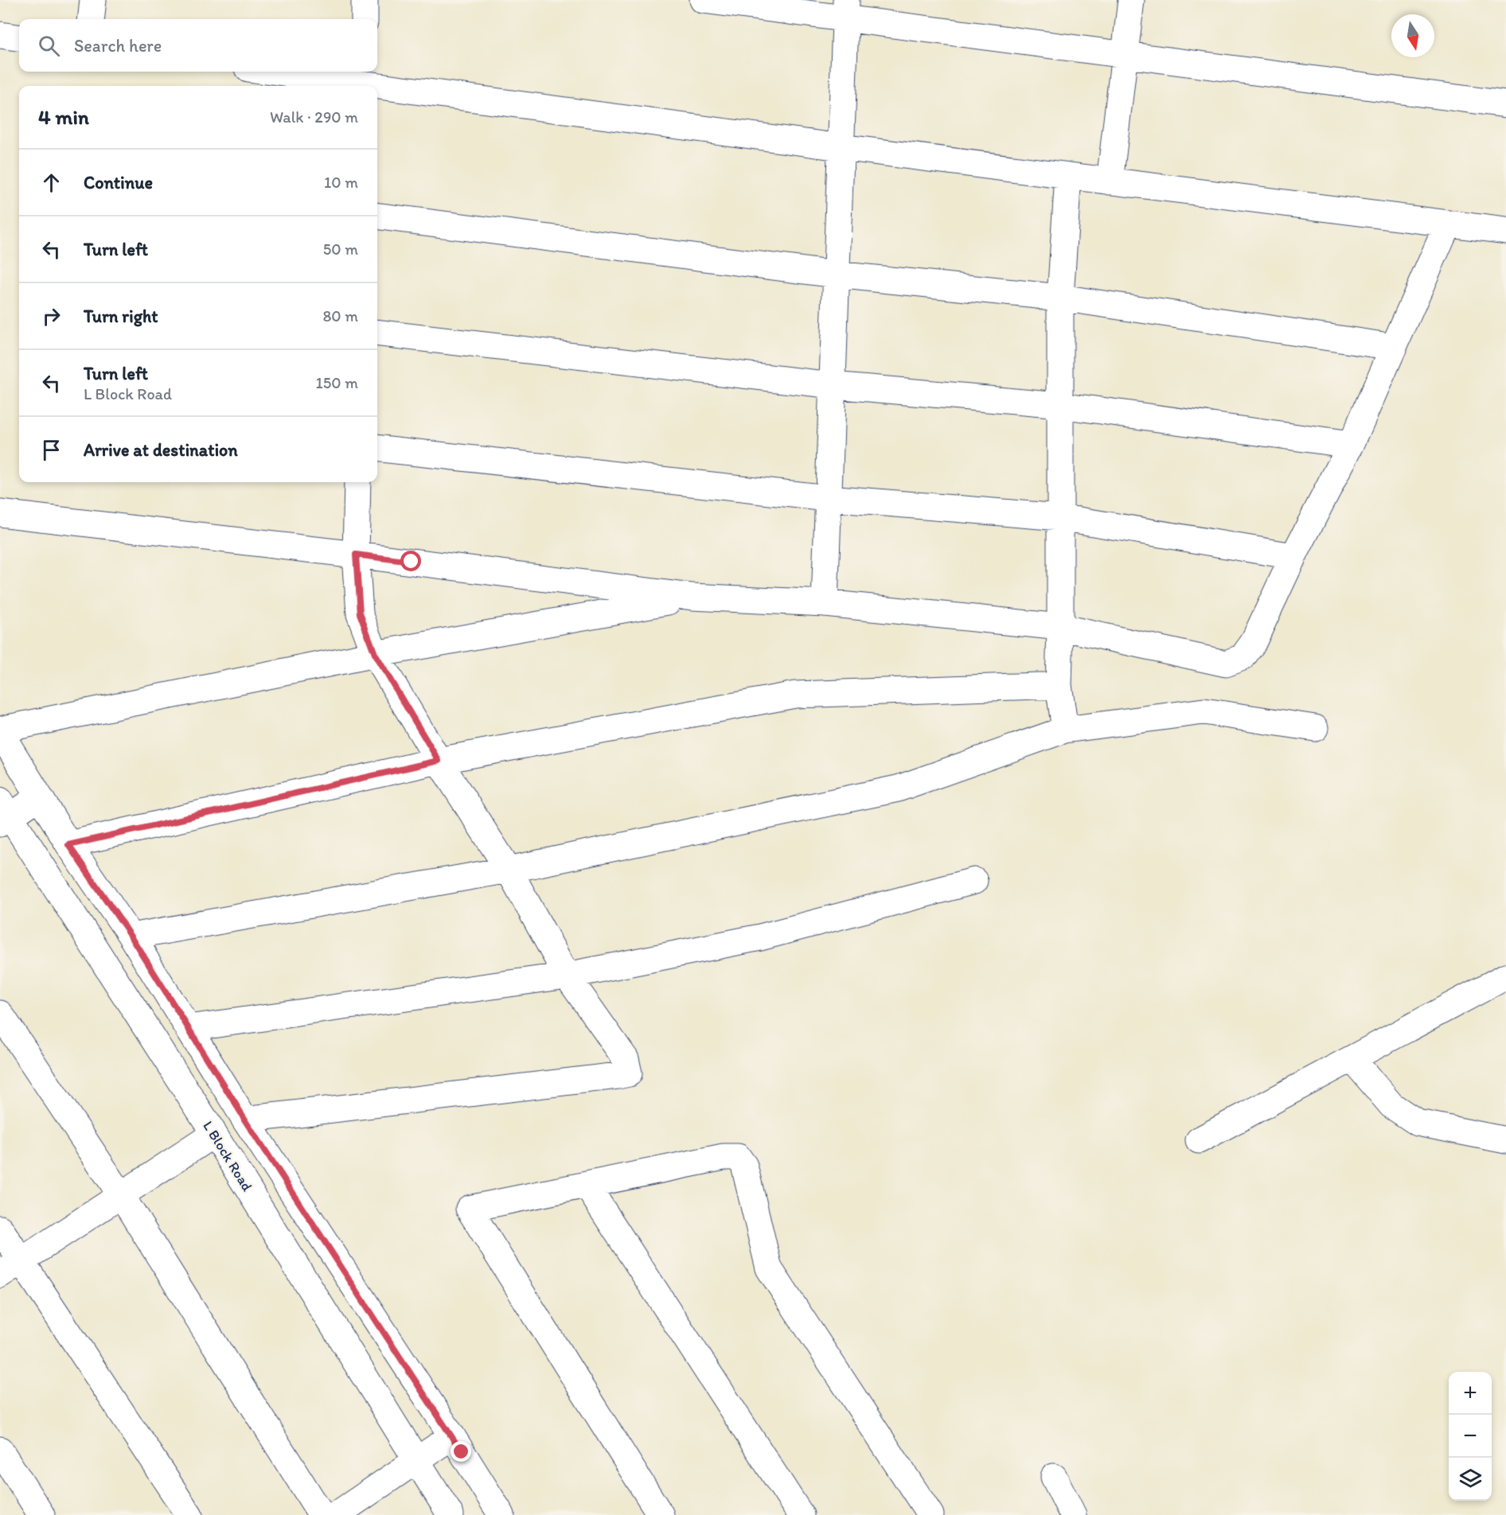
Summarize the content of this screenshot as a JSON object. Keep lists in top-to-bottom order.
{
  "streets": {
    "street": ["L Block Road"]
  },
  "north": "bottom",
  "page": {
    "search": "Search here",
    "heading": ["4 min", "Walk · 290 m"],
    "list": [
      ["Continue", "10 m"],
      ["Turn left", "50 m"],
      ["Turn right", "80 m"],
      ["Turn left", "L Block Road", "150 m"],
      "Arrive at destination"
    ],
    "map_buttons": ["+", "−"]
  }
}
